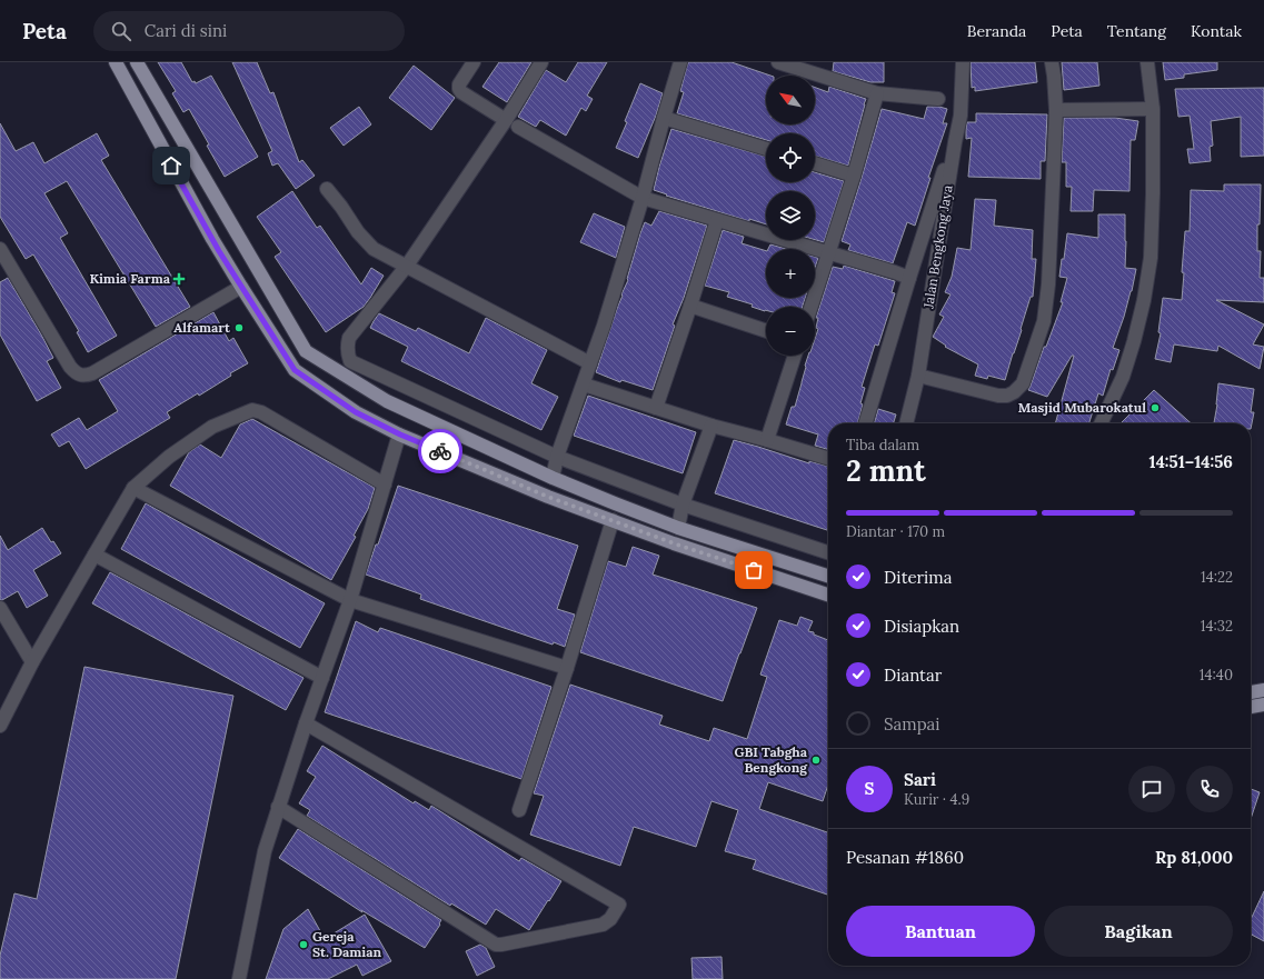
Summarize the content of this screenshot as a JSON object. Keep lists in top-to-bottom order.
{
  "streets": {
    "street": ["Jalan Bengkong Jaya"]
  },
  "places": {
    "health": ["Kimia Farma"],
    "other": [
      "Alfamart",
      "Masjid Mubarokatul",
      "GBI Tabgha Bengkong",
      "Gereja St. Damian"
    ]
  },
  "north": "top left",
  "page": {
    "header": "Peta",
    "search": "Cari di sini",
    "nav": [
      "Beranda",
      "Peta",
      "Tentang",
      "Kontak"
    ],
    "map_buttons": ["+", "−"],
    "heading": ["2 mnt", "Tiba dalam", "14:51–14:56"],
    "panel": [
      "Sari",
      "Kurir · 4.9",
      "Pesanan #1860",
      "Rp 81,000"
    ],
    "bar": "Diantar · 170 m",
    "list": [
      ["Diterima", "14:22"],
      ["Disiapkan", "14:32"],
      ["Diantar", "14:40"],
      "Sampai"
    ],
    "round": "S",
    "buttons": ["Bantuan", "Bagikan"]
  }
}
